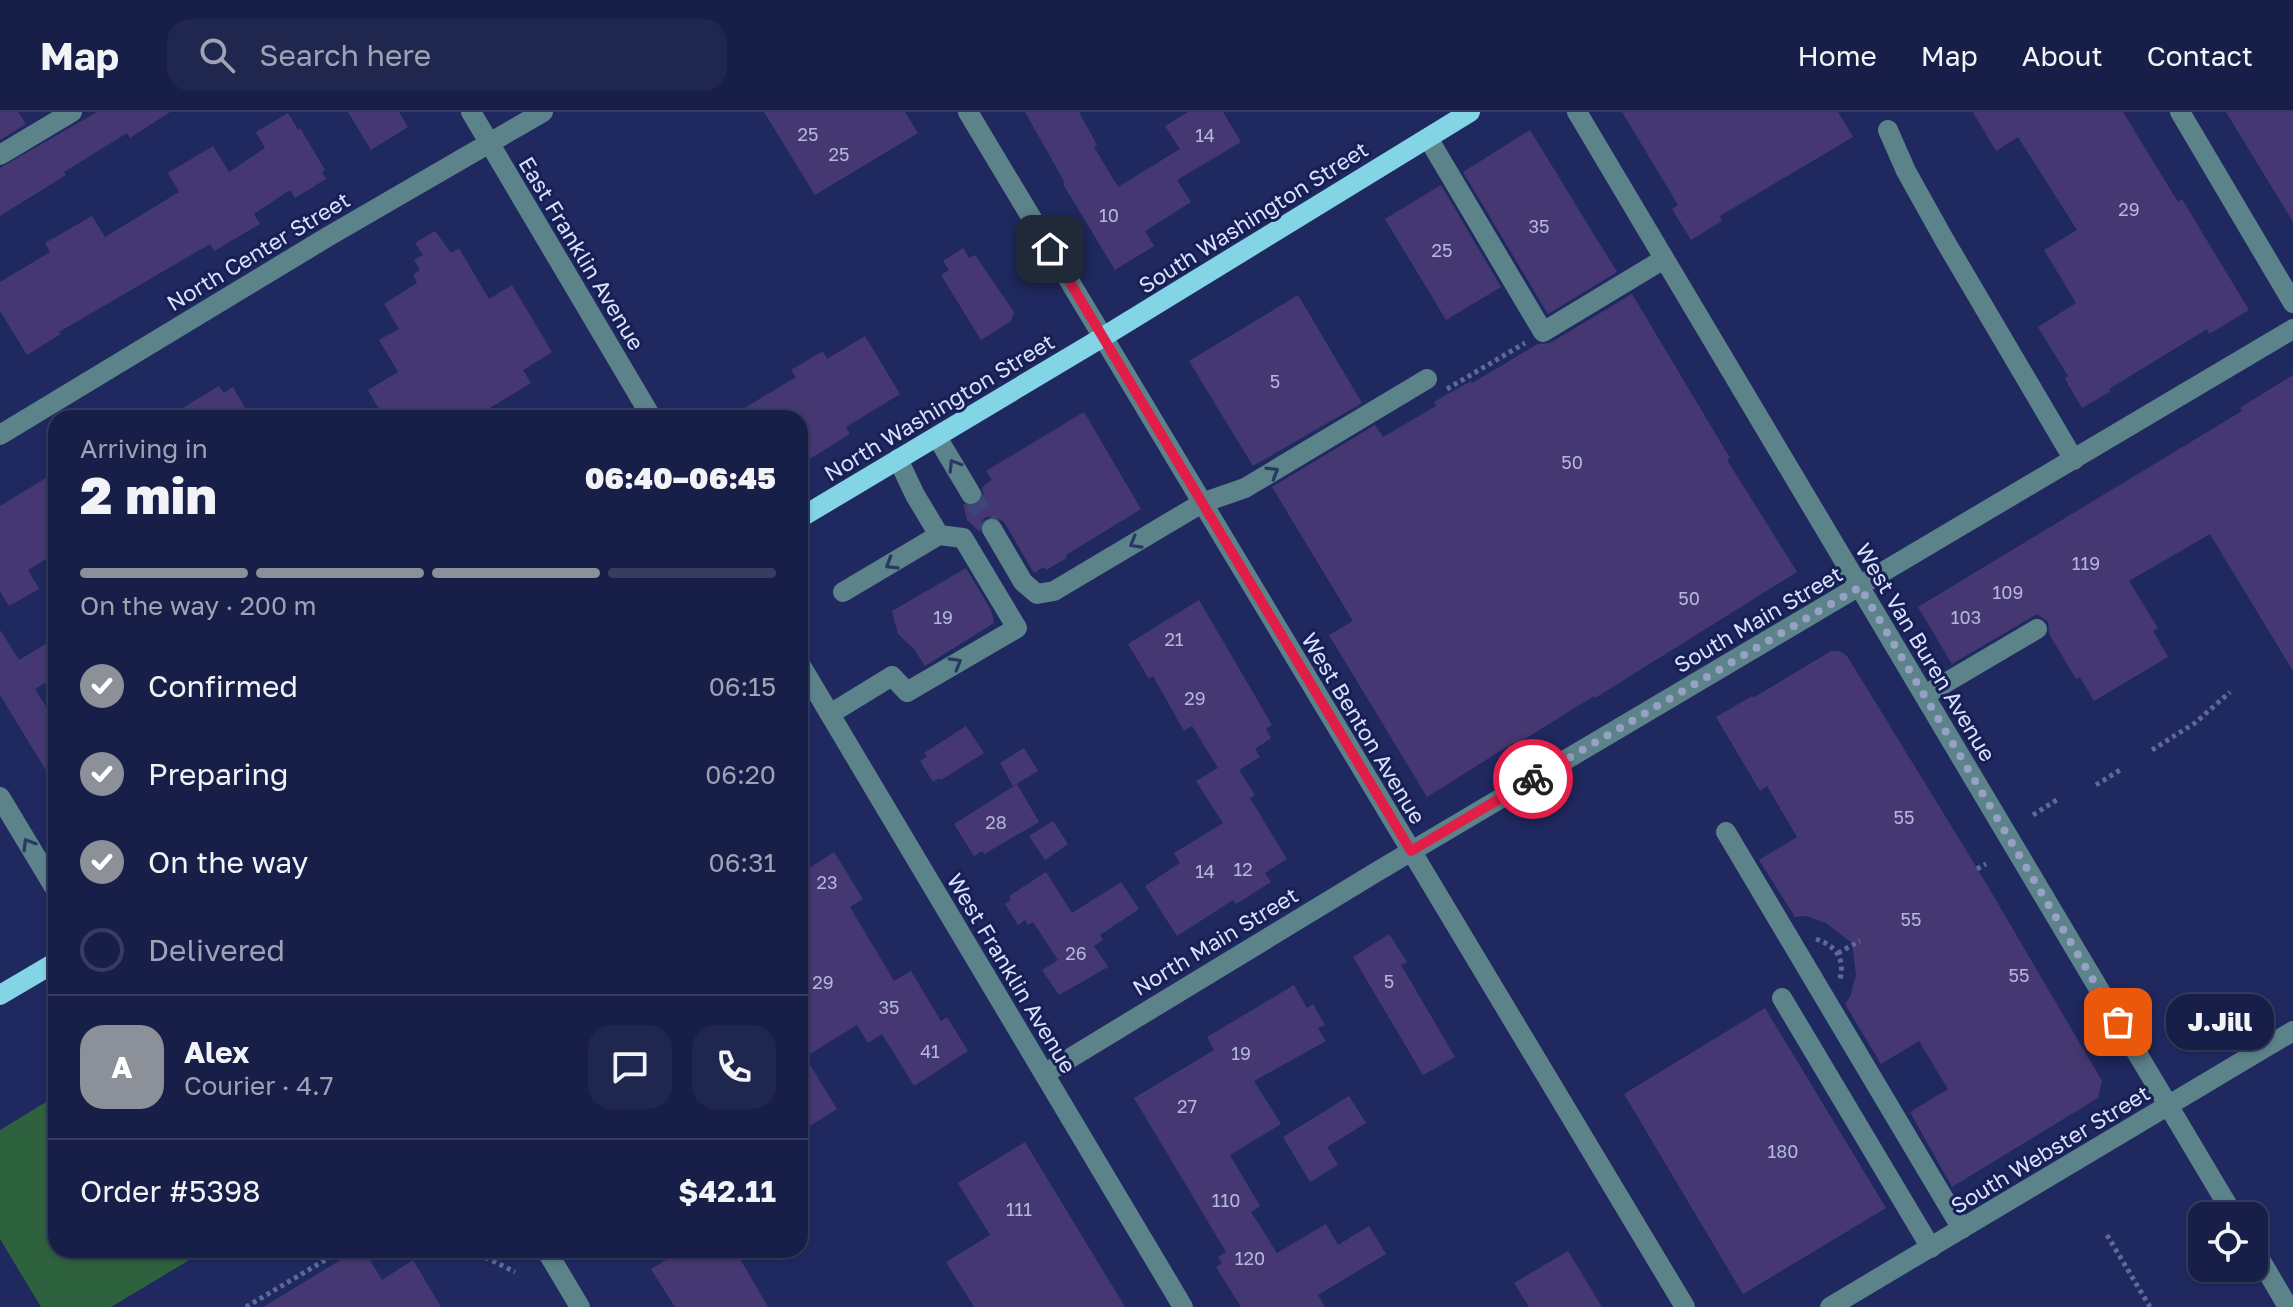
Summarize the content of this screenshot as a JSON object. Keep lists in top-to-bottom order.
{
  "streets": {
    "main road": ["South Washington Street", "North Washington Street"],
    "street": [
      "North Center Street",
      "East Franklin Avenue",
      "South Main Street",
      "West Van Buren Avenue",
      "West Benton Avenue",
      "North Main Street",
      "West Franklin Avenue",
      "South Webster Street"
    ]
  },
  "crossings": [
    ["South Washington Street", "North Washington Street"],
    ["South Washington Street", "West Benton Avenue"],
    ["North Center Street", "East Franklin Avenue"],
    ["North Washington Street", "West Benton Avenue"],
    ["South Main Street", "West Van Buren Avenue"],
    ["South Main Street", "West Benton Avenue"],
    ["South Main Street", "North Main Street"],
    ["West Van Buren Avenue", "South Webster Street"],
    ["West Benton Avenue", "North Main Street"],
    ["North Main Street", "West Franklin Avenue"]
  ],
  "places": ["J.Jill"],
  "house_numbers": [
    "25",
    "14",
    "25",
    "29",
    "10",
    "35",
    "25",
    "5",
    "50",
    "119",
    "109",
    "50",
    "19",
    "103",
    "21",
    "29",
    "55",
    "28",
    "12",
    "14",
    "23",
    "55",
    "26",
    "55",
    "5",
    "29",
    "35",
    "41",
    "19",
    "27",
    "180",
    "110",
    "111",
    "120"
  ],
  "page": {
    "header": "Map",
    "search": "Search here",
    "nav": [
      "Home",
      "Map",
      "About",
      "Contact"
    ],
    "heading": ["2 min", "Arriving in", "06:40–06:45"],
    "panel": [
      "Alex",
      "Courier · 4.7",
      "Order #5398",
      "$42.11"
    ],
    "bar": "On the way · 200 m",
    "list": [
      ["Confirmed", "06:15"],
      ["Preparing", "06:20"],
      ["On the way", "06:31"],
      "Delivered"
    ],
    "bubble": "J.Jill",
    "round": "A"
  }
}
